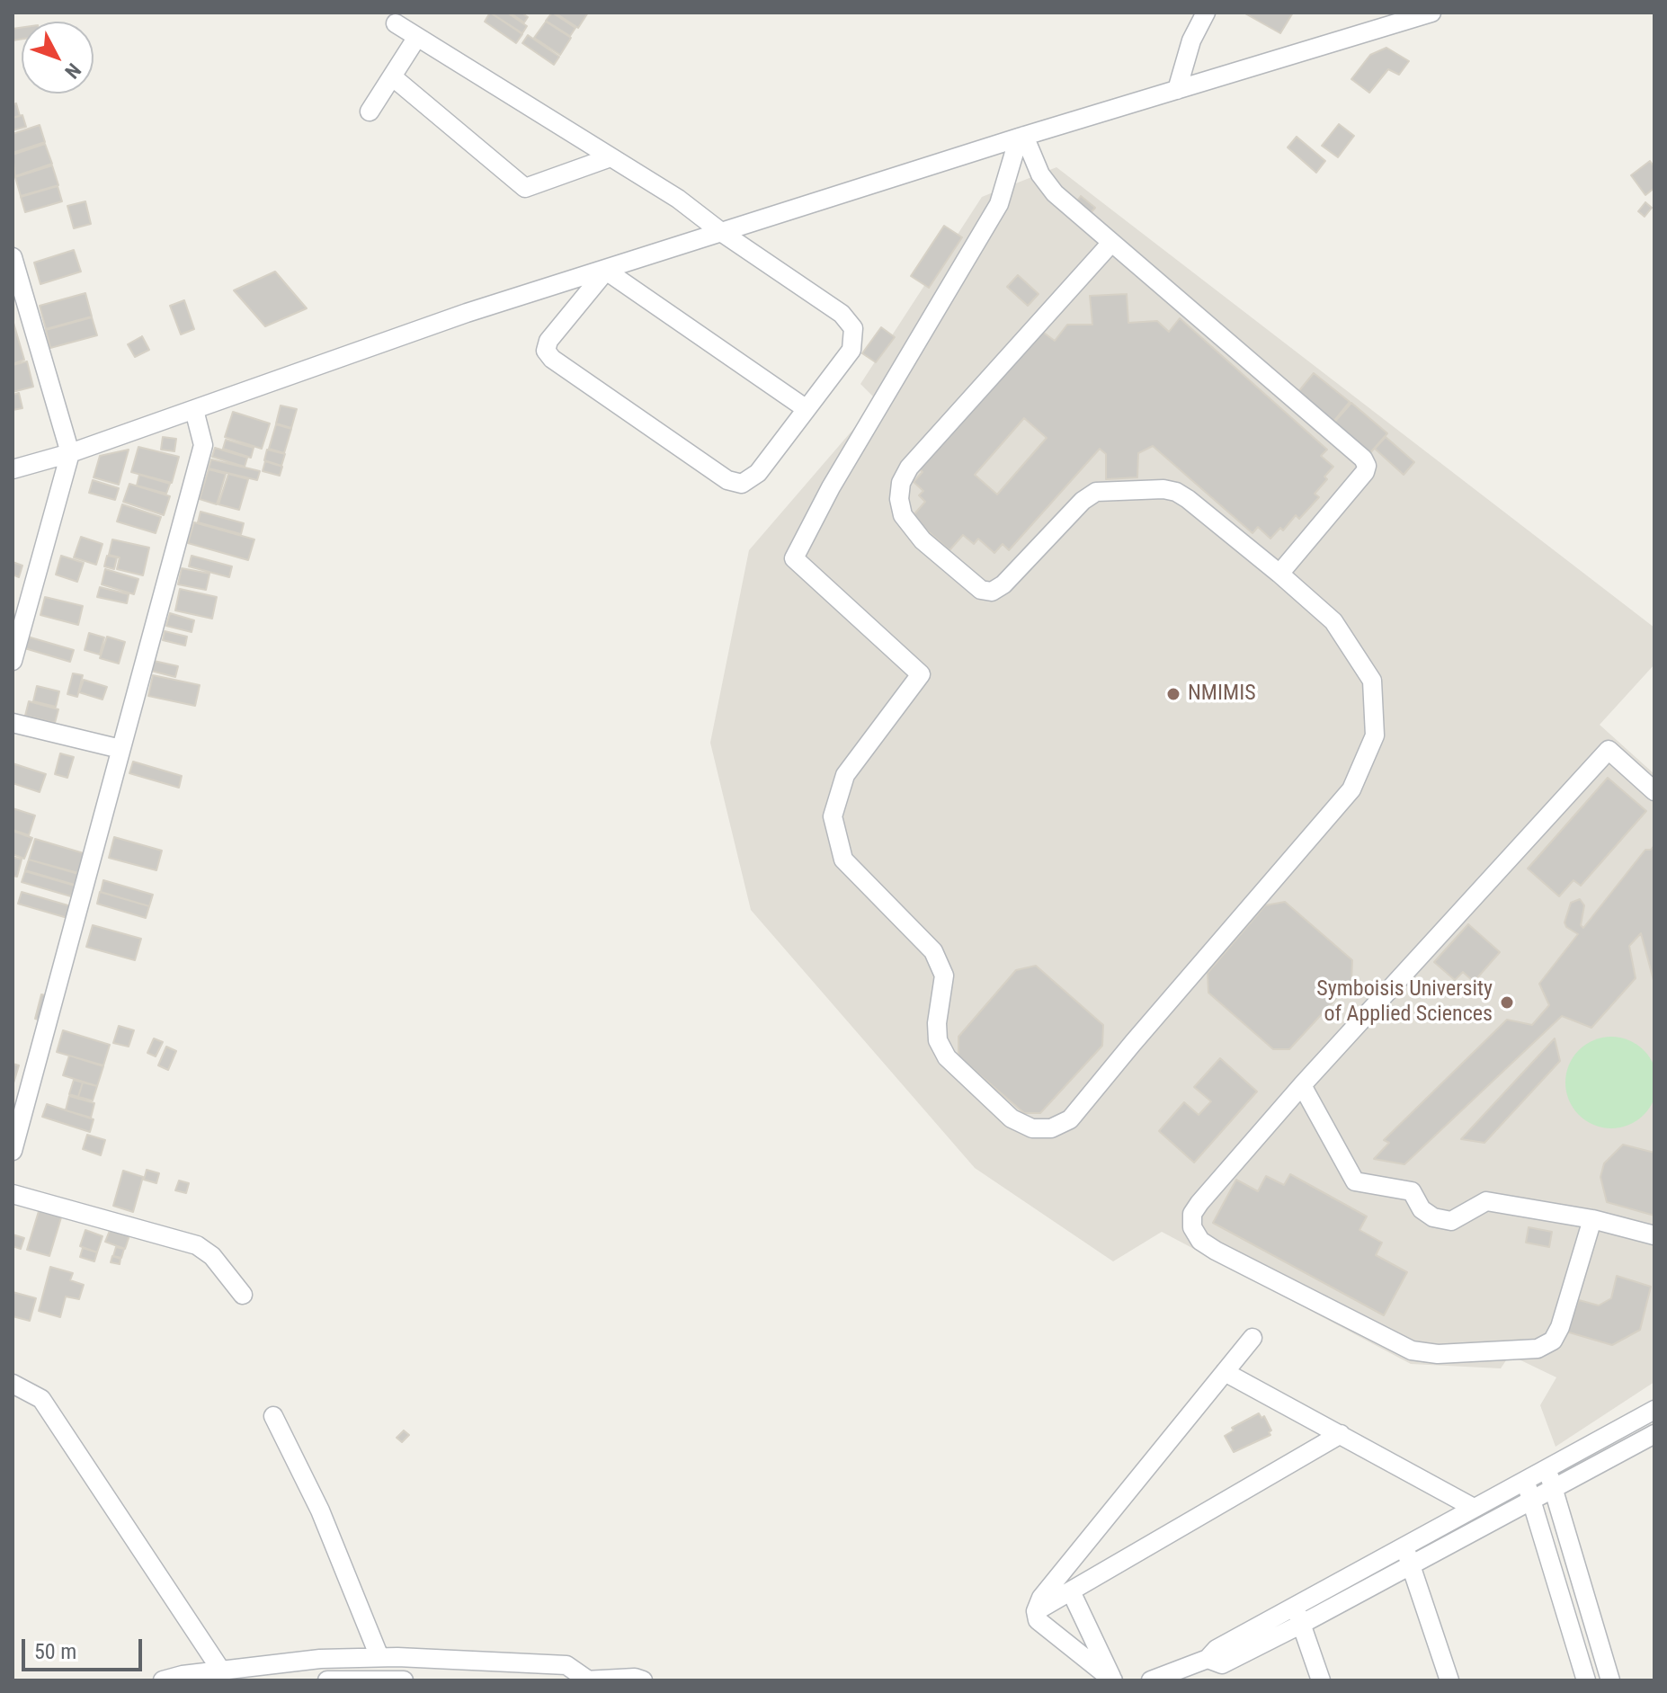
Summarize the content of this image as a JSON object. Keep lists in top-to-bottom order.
{
  "places": ["NMIMIS", "Symboisis University of Applied Sciences"],
  "scale_bar": "50 m",
  "north": "bottom right"
}
